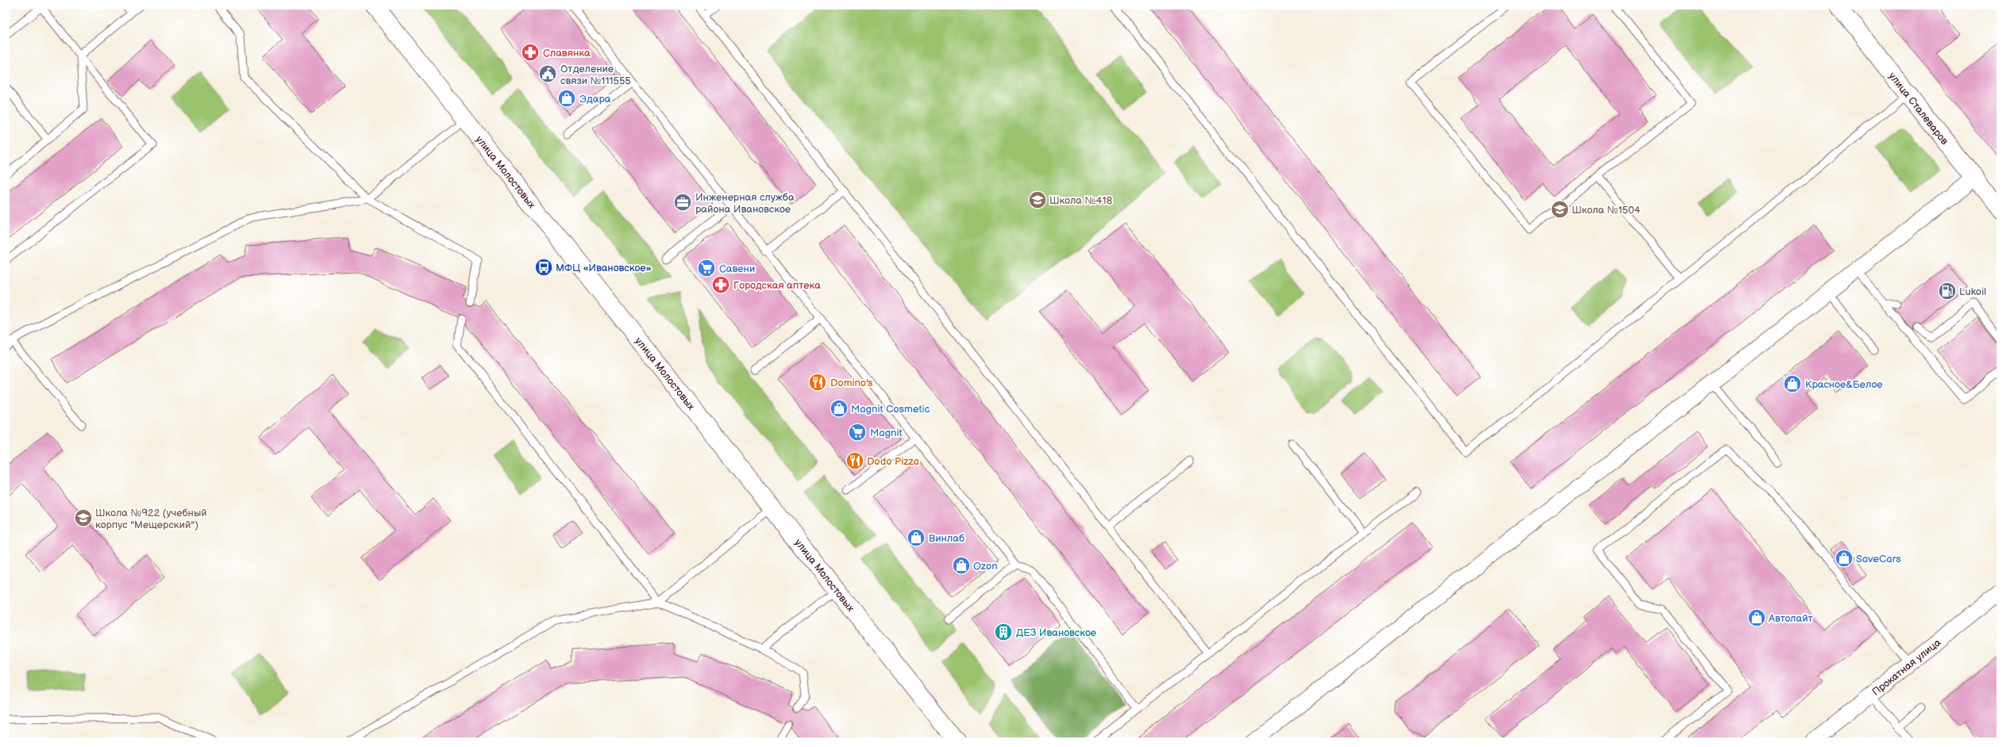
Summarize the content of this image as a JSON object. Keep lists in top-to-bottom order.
{
  "streets": {
    "street": ["улица Сталеваров", "улица Молостовых", "Прокатная улица"]
  },
  "places": {
    "pharmacy": ["Славянка", "Городская аптека"],
    "public building": ["Отделение связи №111555"],
    "shop": [
      "Эдара",
      "Красное&Белое",
      "Magnit Cosmetic",
      "Винлаб",
      "SaveCars",
      "Ozon",
      "Автолайт"
    ],
    "school or university": ["Школа №418", "Школа №1504", "Школа №922 (учебный корпус \"Мещерский\")"],
    "office": ["Инженерная служба района Ивановское"],
    "bus stop": ["МФЦ «Ивановское»"],
    "supermarket": ["Савени", "Magnit"],
    "fuel station": ["Lukoil"],
    "restaurant": ["Domino's", "Dodo Pizza"],
    "building": ["ДЕЗ Ивановское"]
  }
}
